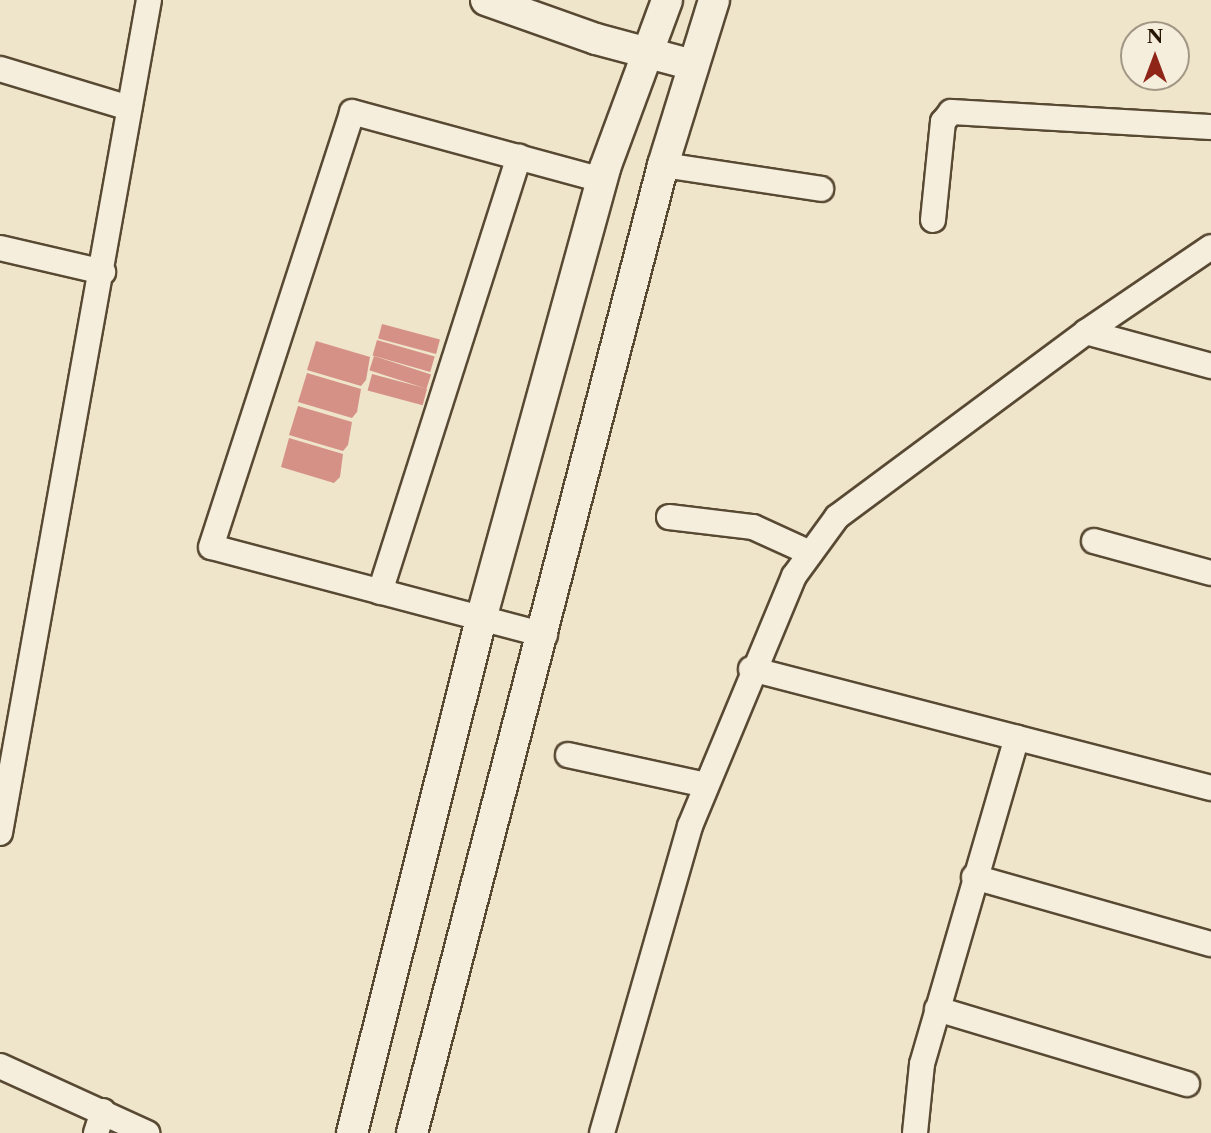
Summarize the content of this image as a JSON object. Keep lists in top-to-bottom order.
{
  "north": "top"
}
